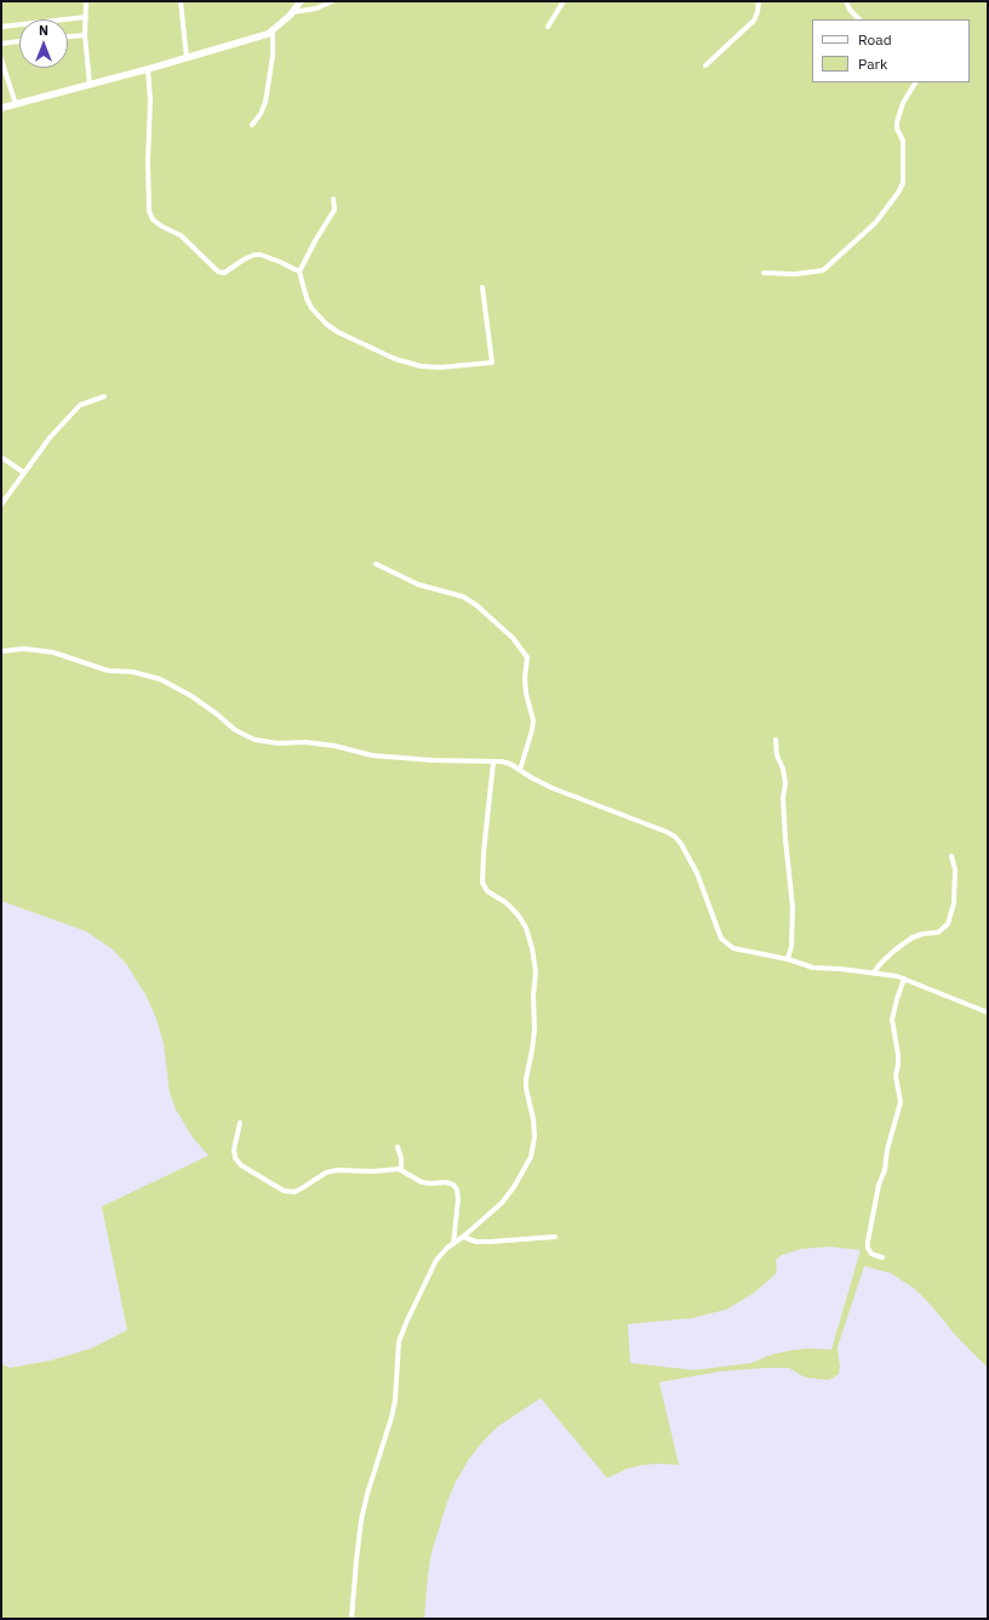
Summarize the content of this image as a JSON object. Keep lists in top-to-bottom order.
{
  "legend": ["Road", "Park"],
  "north": "top"
}
